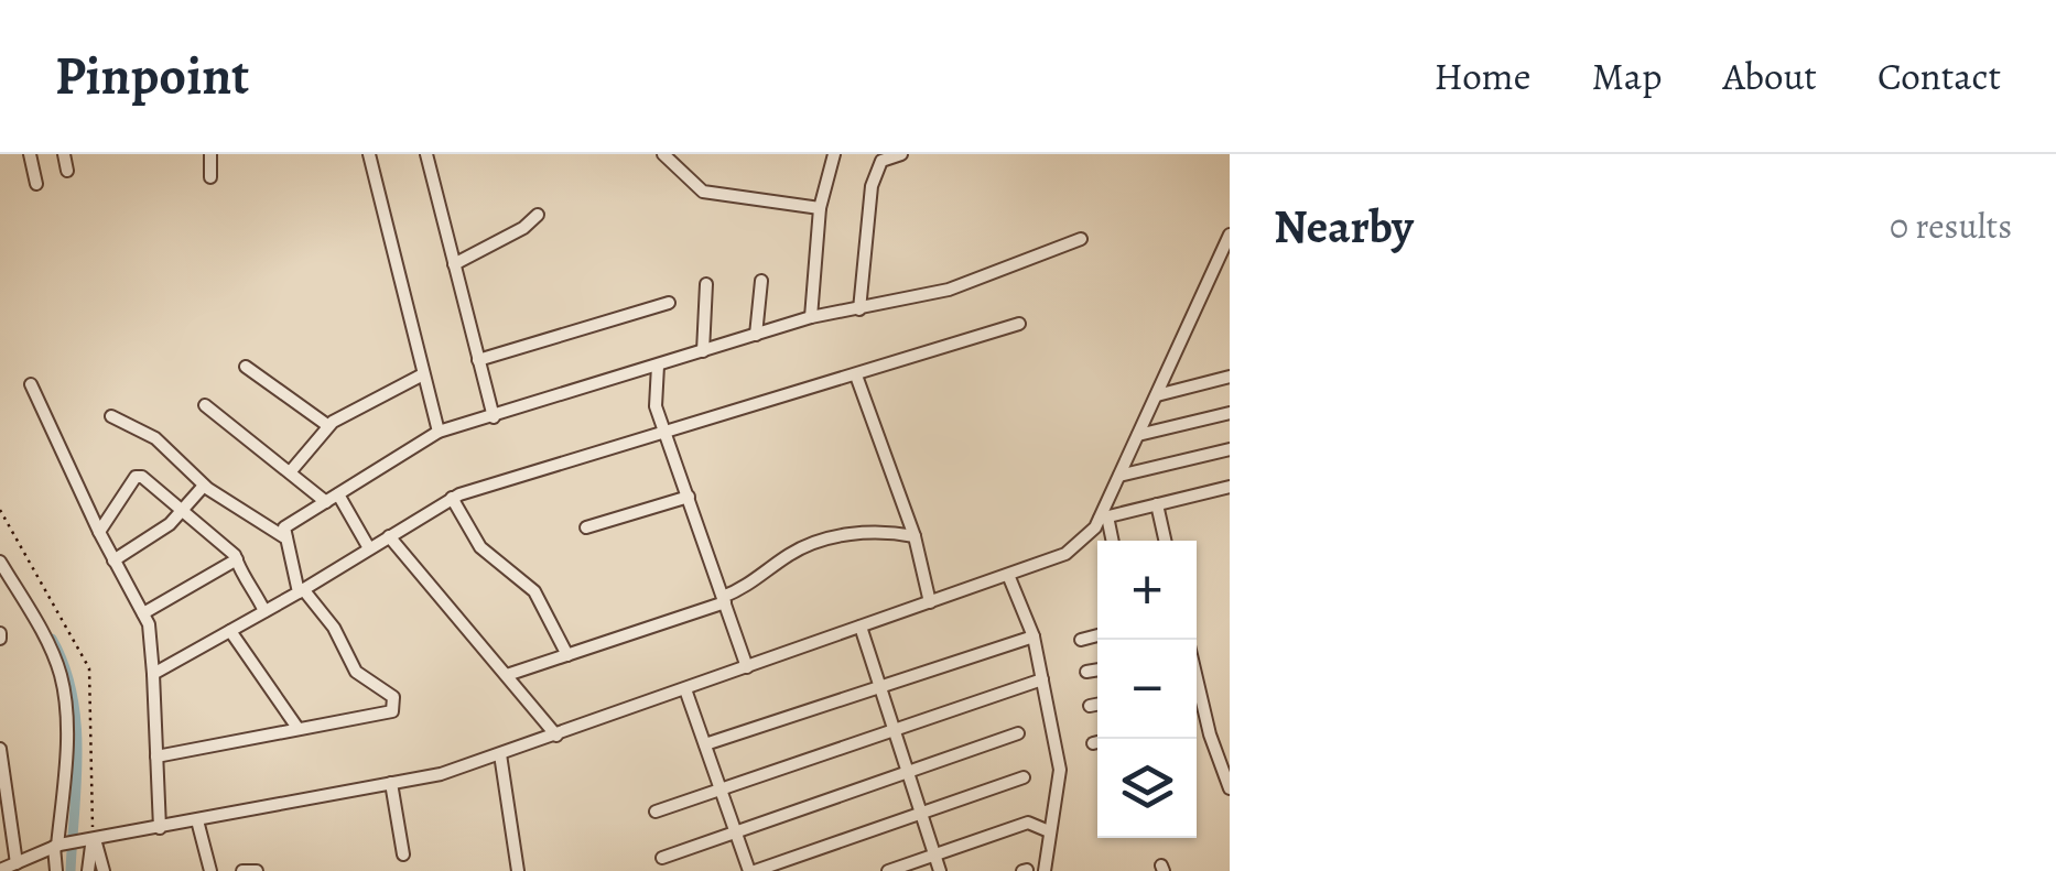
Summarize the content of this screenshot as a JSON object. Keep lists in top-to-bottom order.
{
  "page": {
    "header": "Pinpoint",
    "nav": [
      "Home",
      "Map",
      "About",
      "Contact"
    ],
    "heading": ["Nearby", "0 results"],
    "map_buttons": ["+", "−"]
  }
}
